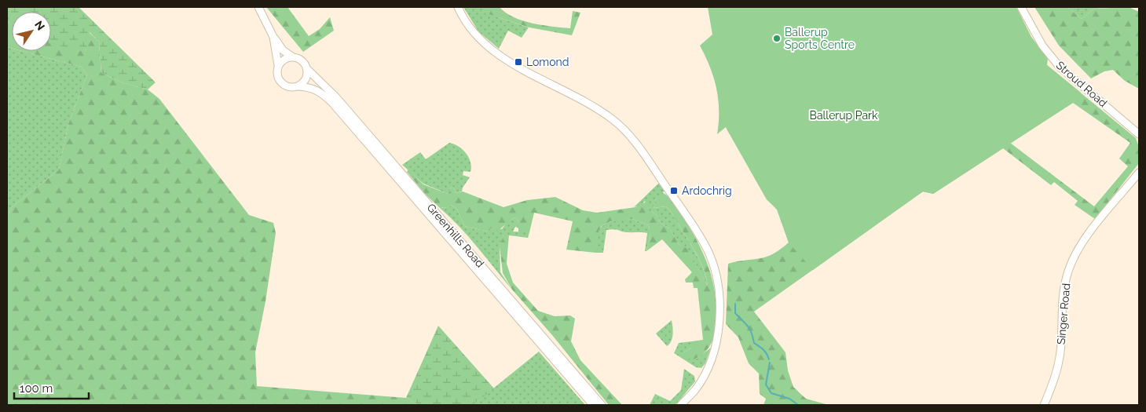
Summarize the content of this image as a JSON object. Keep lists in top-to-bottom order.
{
  "streets": {
    "street": ["Stroud Road", "Greenhills Road", "Singer Road"]
  },
  "parks": ["Ballerup Park"],
  "places": {
    "other": ["Ballerup Sports Centre"],
    "transit": ["Lomond", "Ardochrig"]
  },
  "scale_bar": "100 m",
  "north": "top right"
}
